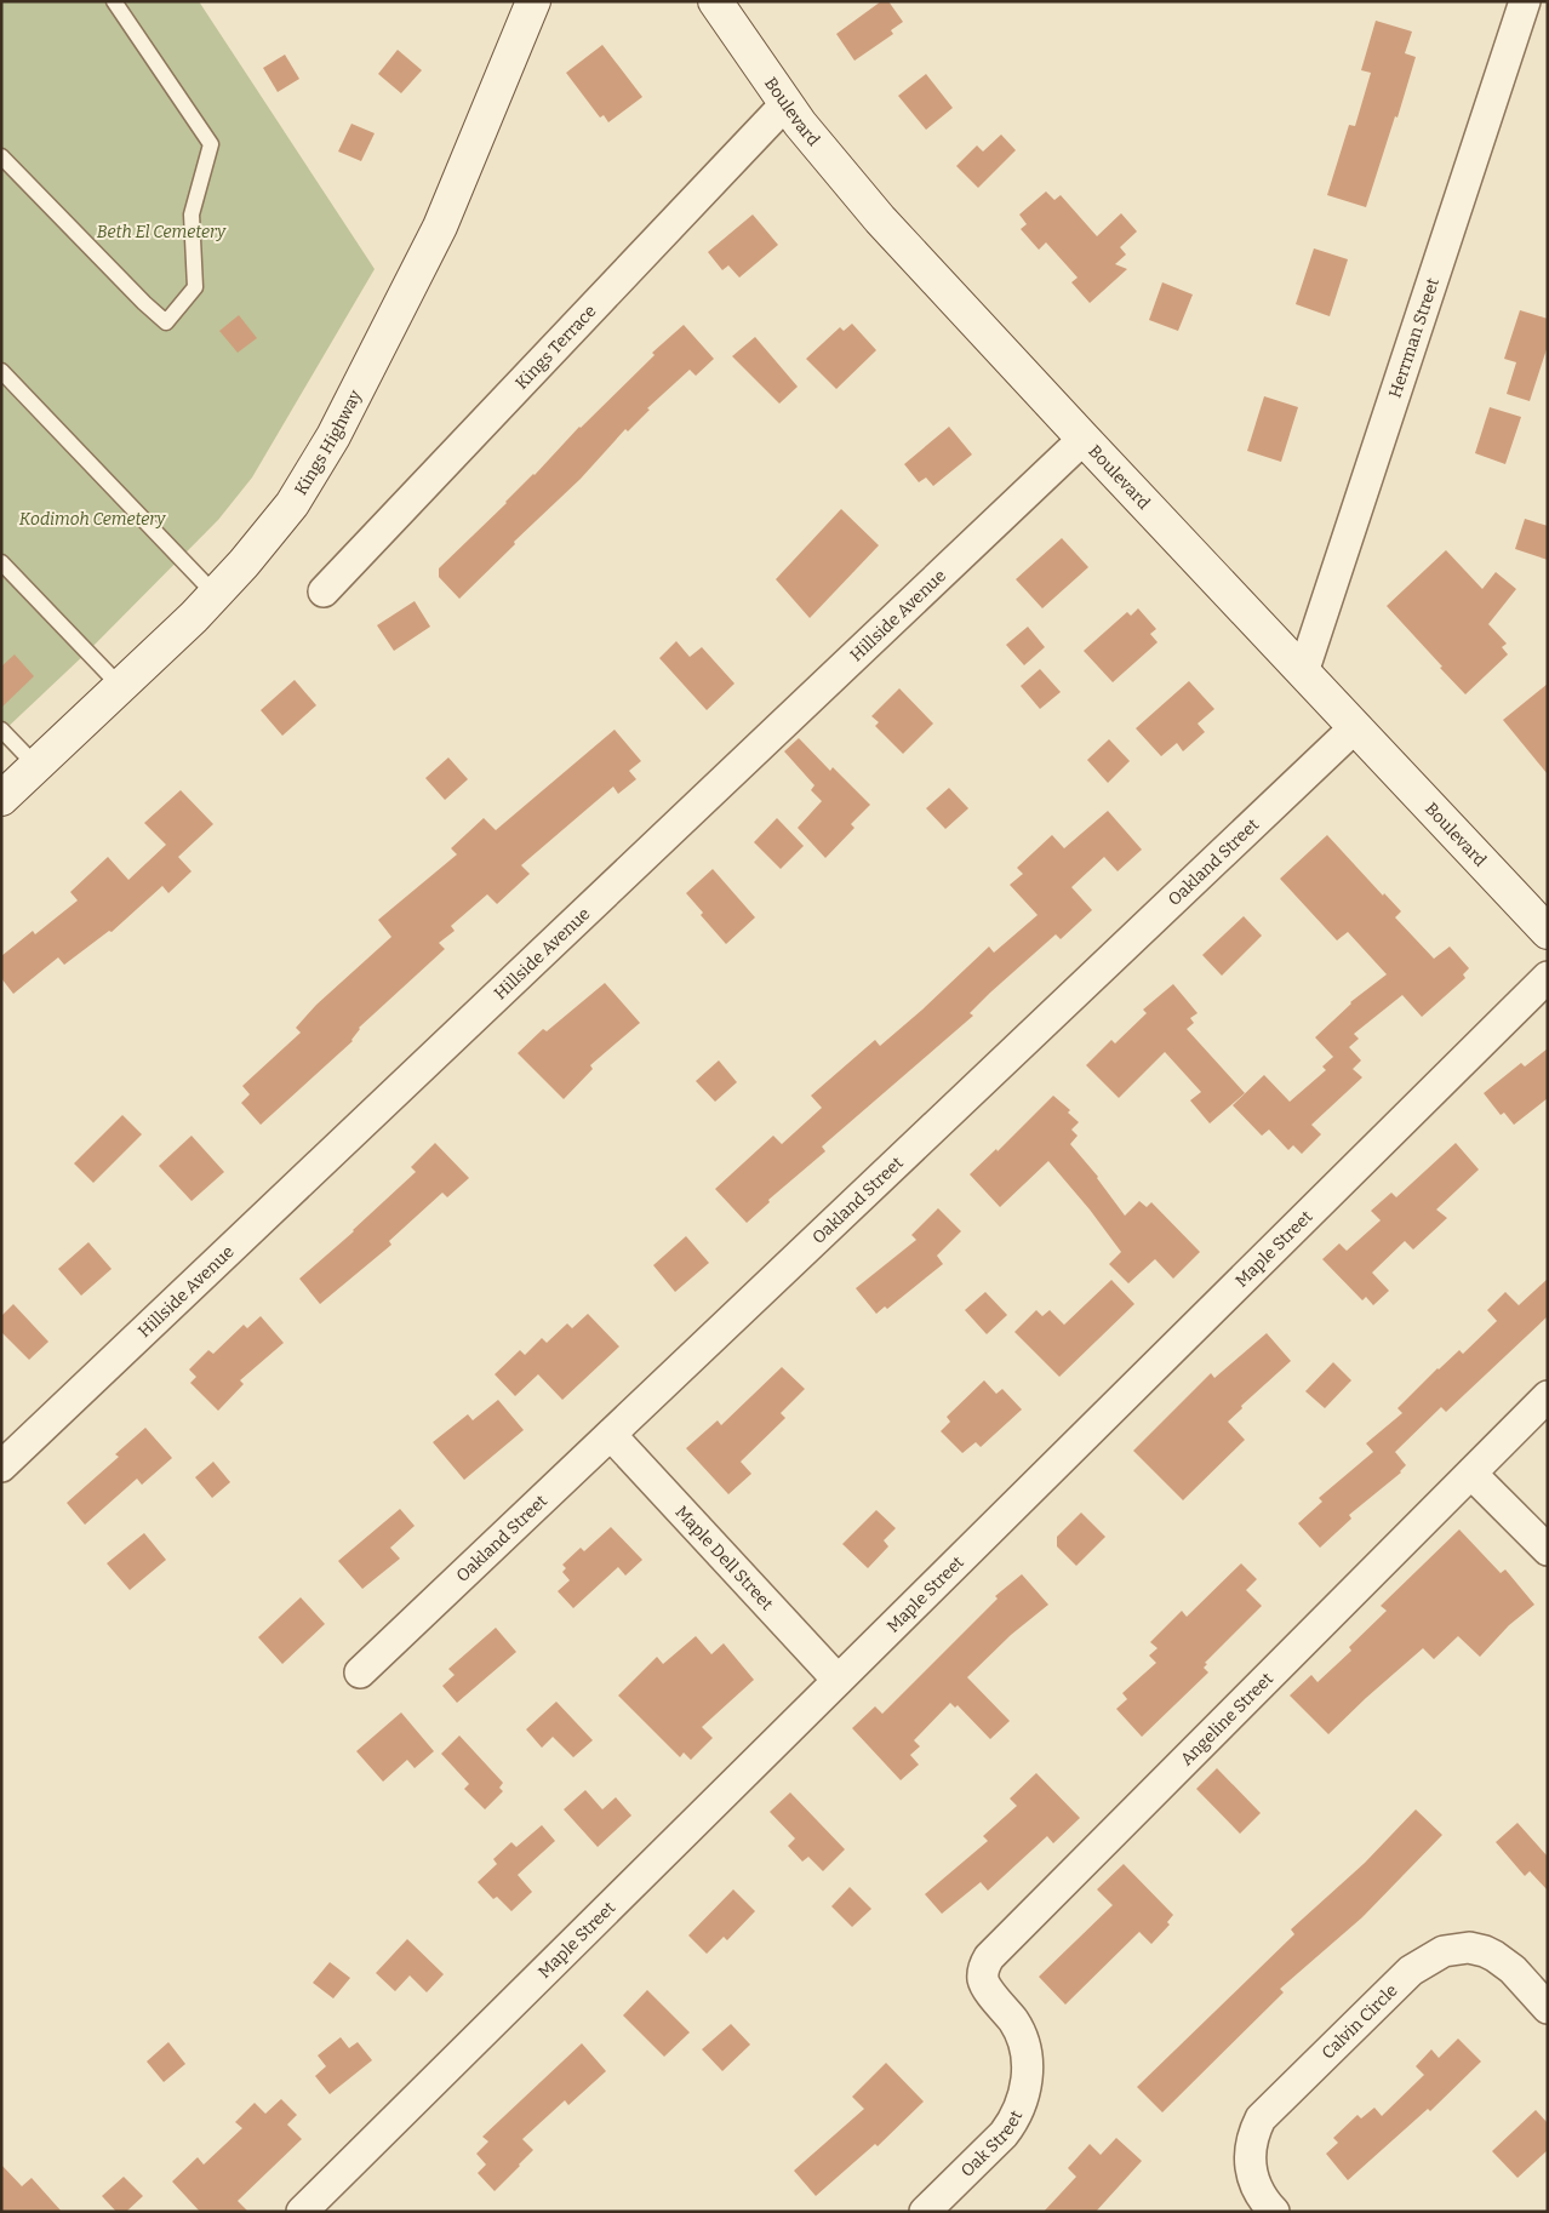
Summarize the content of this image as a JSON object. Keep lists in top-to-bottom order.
{
  "streets": {
    "main road": ["Boulevard", "Kings Highway"],
    "street": [
      "Herrman Street",
      "Kings Terrace",
      "Hillside Avenue",
      "Oakland Street",
      "Maple Street",
      "Maple Dell Street",
      "Angeline Street",
      "Calvin Circle",
      "Oak Street"
    ]
  },
  "crossings": [
    ["Boulevard", "Herrman Street"],
    ["Boulevard", "Kings Terrace"],
    ["Boulevard", "Hillside Avenue"],
    ["Boulevard", "Oakland Street"],
    ["Oakland Street", "Maple Dell Street"],
    ["Maple Street", "Maple Dell Street"],
    ["Angeline Street", "Oak Street"]
  ],
  "parks": ["Beth El Cemetery", "Kodimoh Cemetery"]
}
